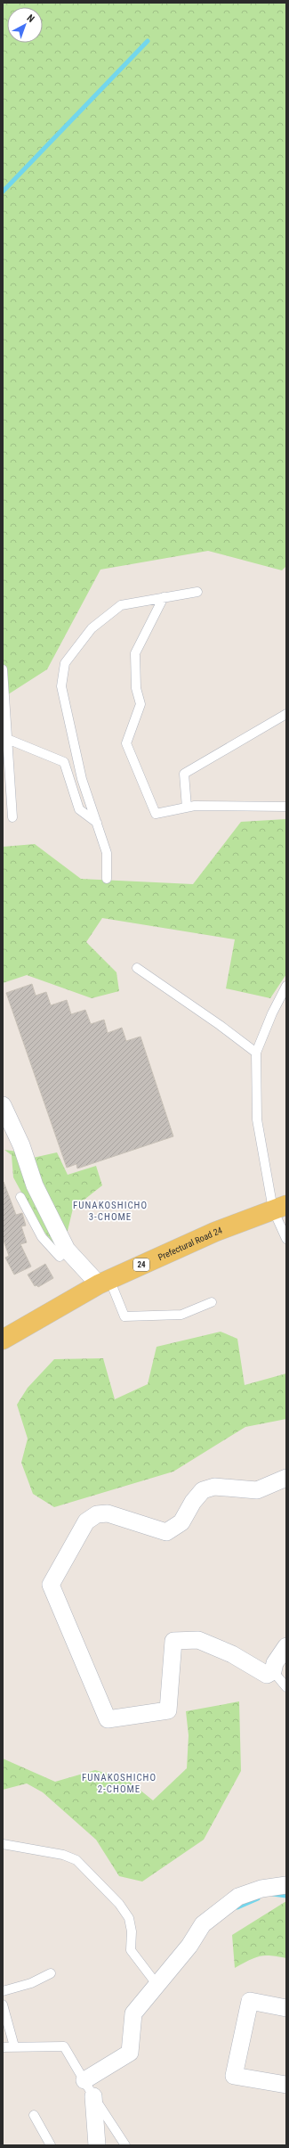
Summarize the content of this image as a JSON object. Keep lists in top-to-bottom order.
{
  "streets": {
    "main road": ["Prefectural Road 24", "24"]
  },
  "districts": ["FUNAKOSHICHO 3-CHOME", "FUNAKOSHICHO 2-CHOME"],
  "north": "top right"
}
